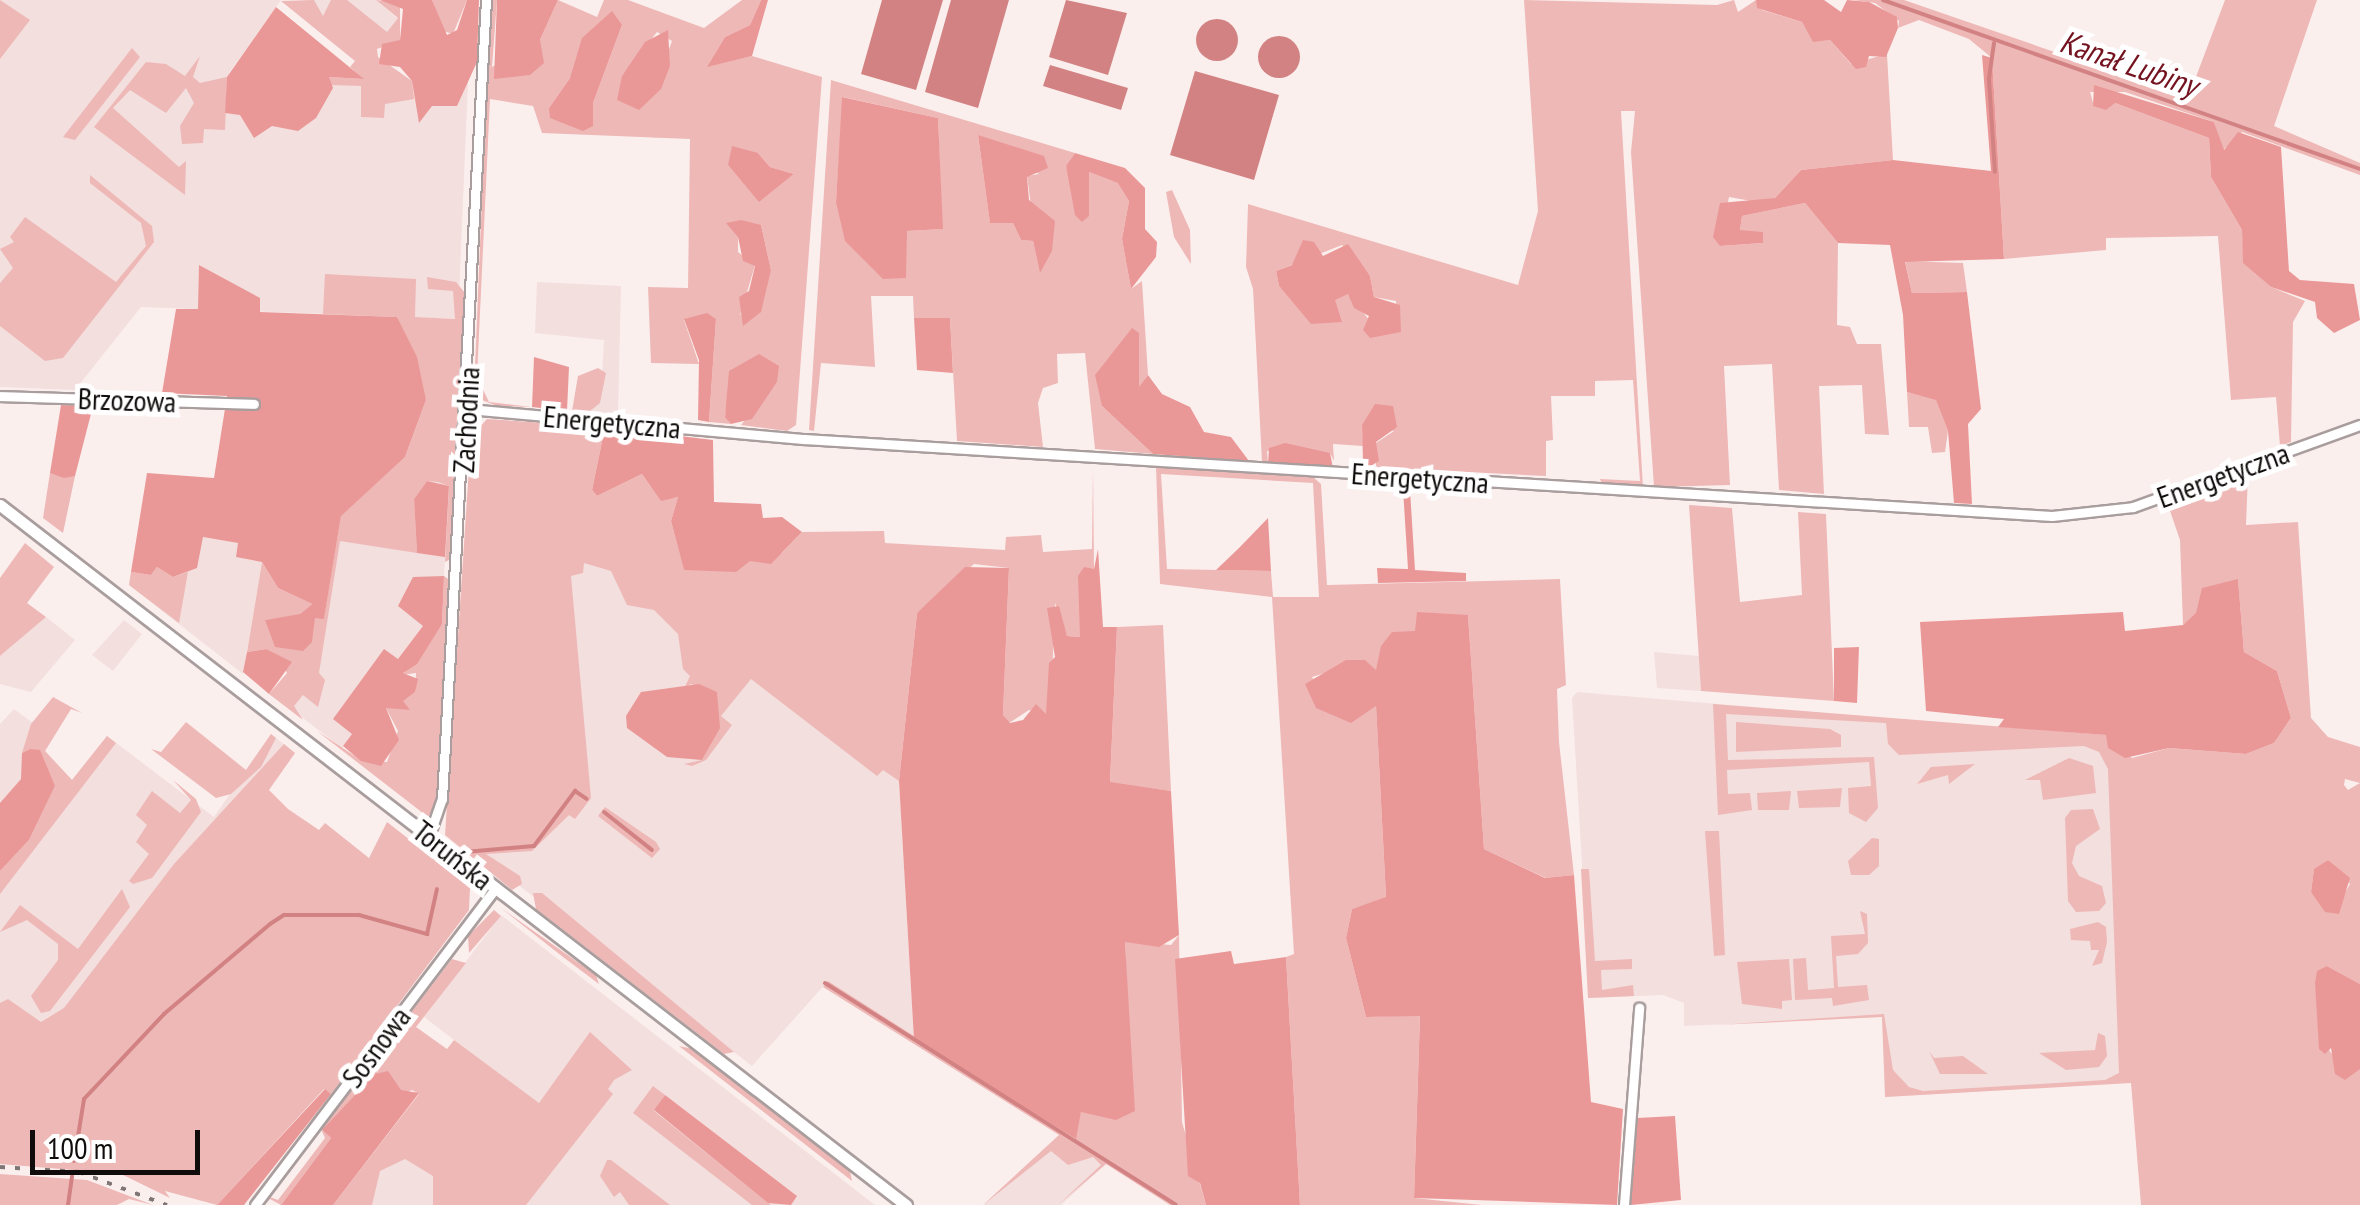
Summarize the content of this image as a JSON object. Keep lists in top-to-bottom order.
{
  "streets": {
    "street": [
      "Brzozowa",
      "Zachodnia",
      "Energetyczna",
      "Toruńska",
      "Sosnowa"
    ]
  },
  "crossings": [
    ["Zachodnia", "Energetyczna"],
    ["Zachodnia", "Toruńska"],
    ["Toruńska", "Sosnowa"]
  ],
  "water": ["Kanał Lubiny"],
  "scale_bar": "100 m"
}
